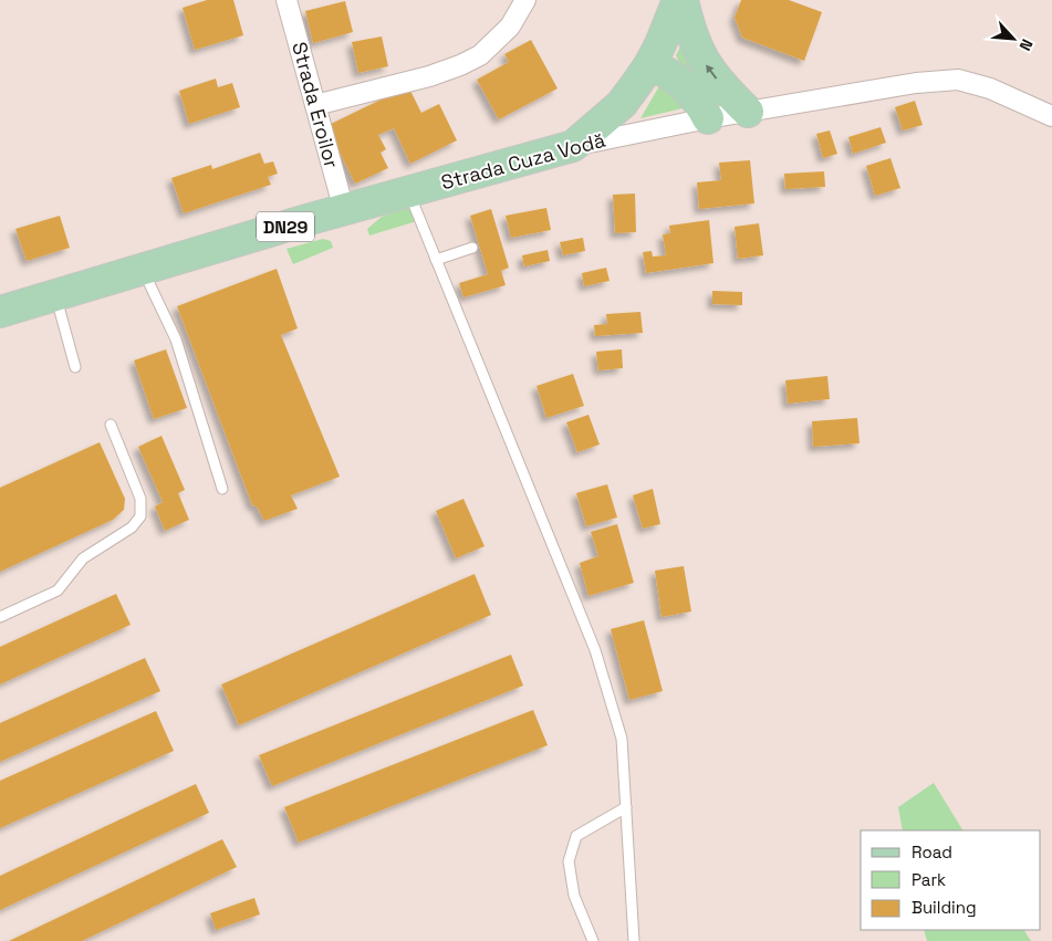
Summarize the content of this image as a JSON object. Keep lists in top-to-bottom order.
{
  "streets": {
    "main road": ["Strada Cuza Vodă", "DN29"],
    "street": ["Strada Eroilor"]
  },
  "crossings": [
    ["Strada Eroilor", "Strada Cuza Vodă"],
    ["Strada Cuza Vodă", "DN29"]
  ],
  "legend": ["Road", "Park", "Building"],
  "north": "bottom right"
}
